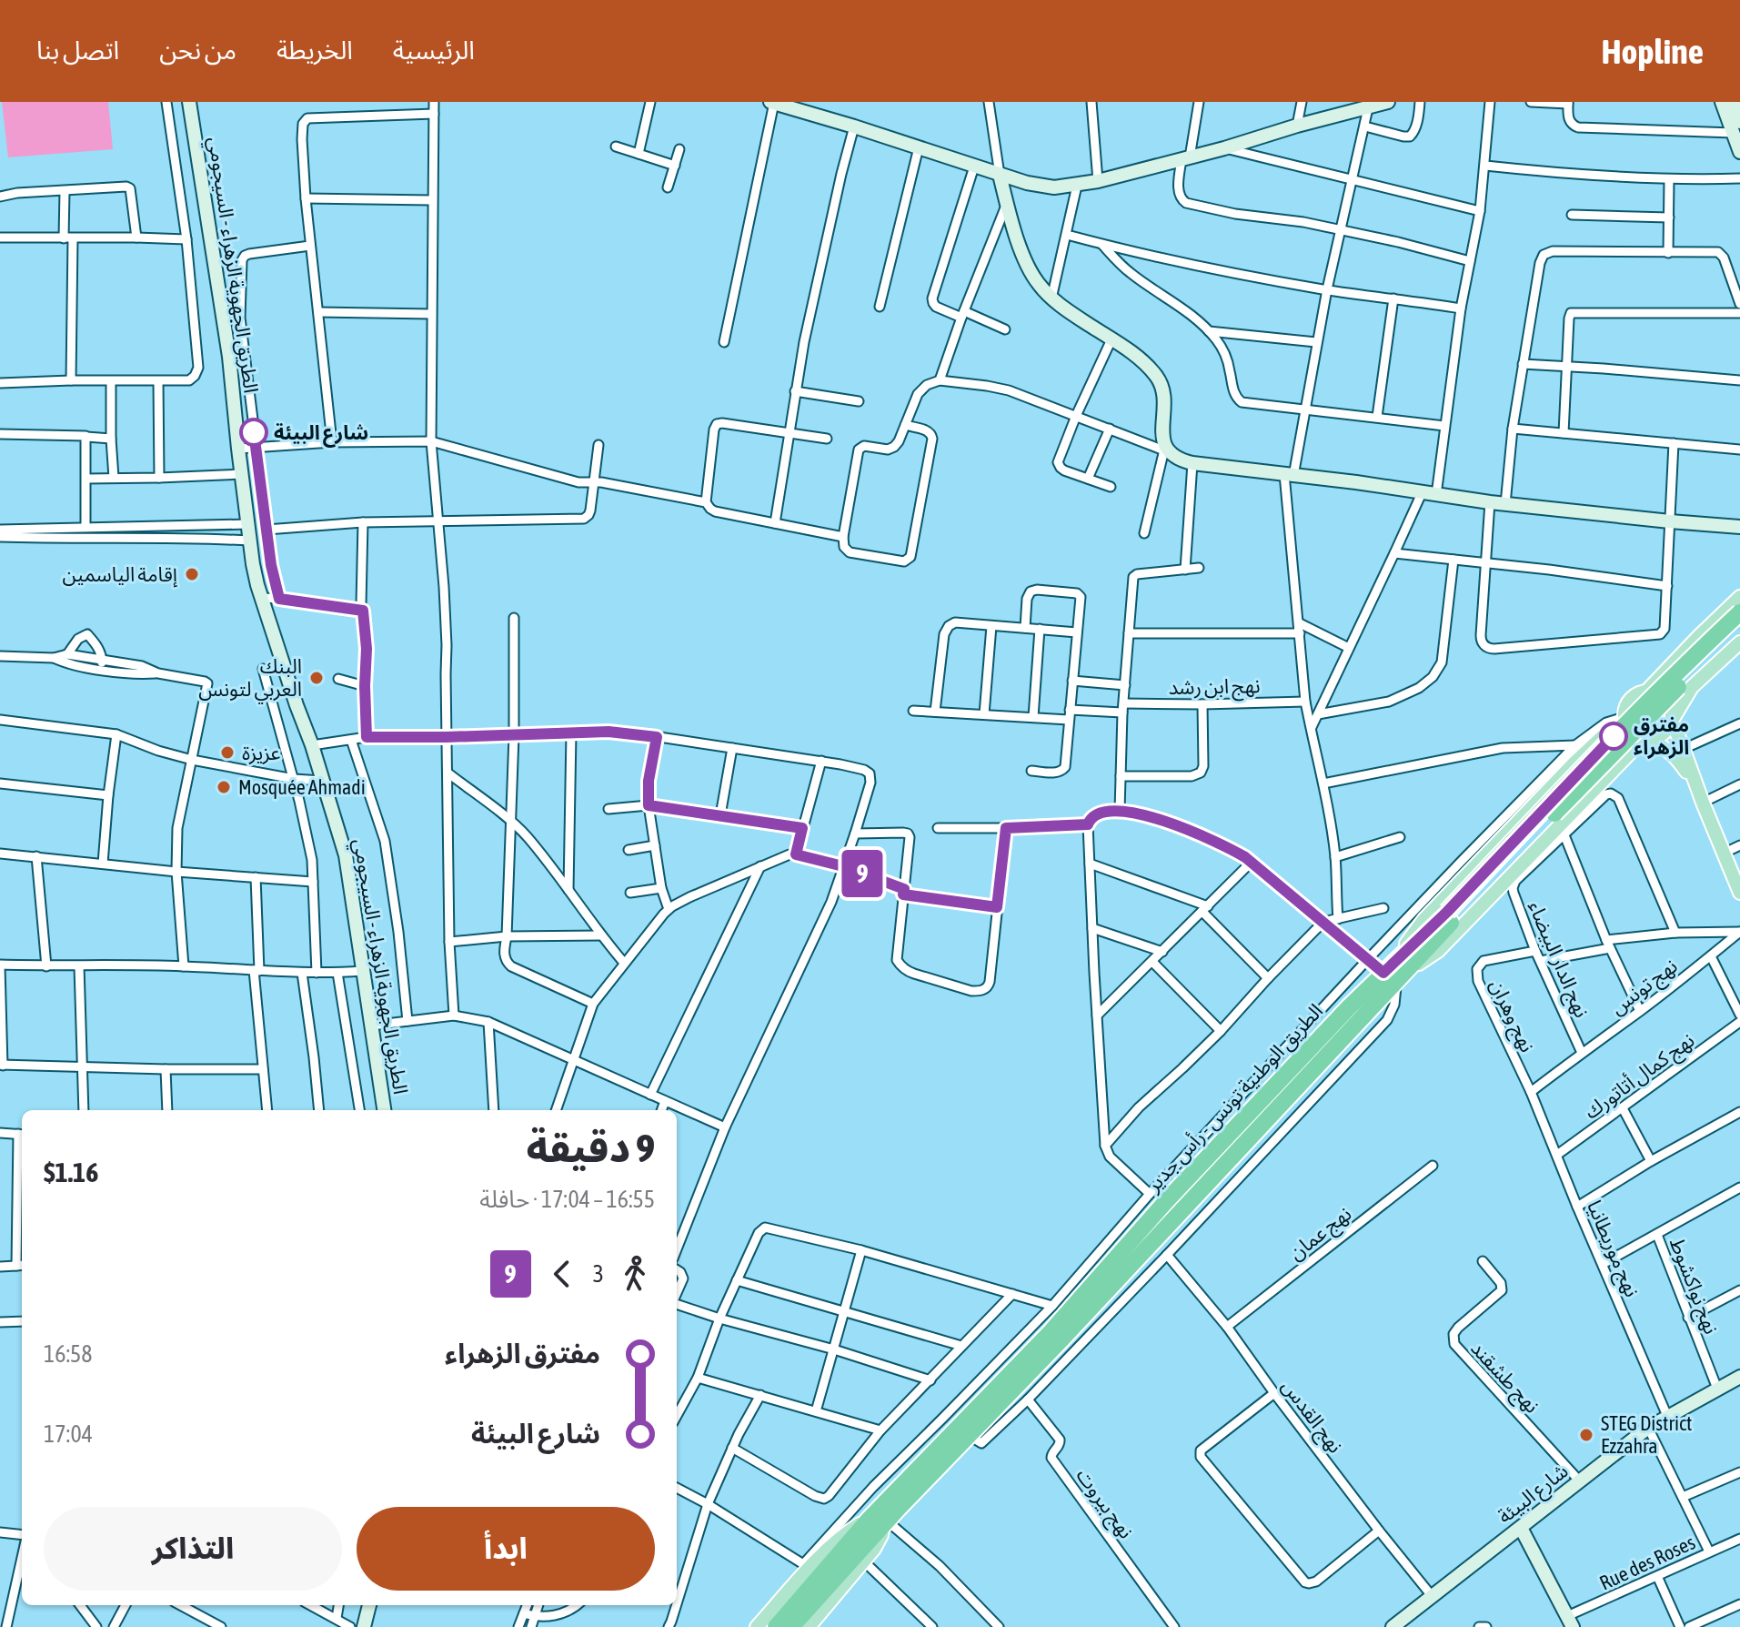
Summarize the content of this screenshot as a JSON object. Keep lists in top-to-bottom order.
{
  "streets": {
    "highway": ["الطريق الوطنية تونس - رأس جدير"],
    "main road": ["الطريق الجهوية الزهراء - السيجومي", "شارع البيئة"],
    "street": [
      "نهج ابن رشد",
      "نهج الدار البيضاء",
      "نهج تونس",
      "نهج وهران",
      "نهج كمال أتاتورك",
      "نهج عمان",
      "نهج موريطانيا",
      "نهج نواكشوط",
      "نهج طشقند",
      "نهج القدس",
      "نهج بيروت",
      "Rue des Roses"
    ]
  },
  "crossings": [
    ["نهج الدار البيضاء", "نهج تونس"],
    ["نهج الدار البيضاء", "نهج وهران"],
    ["نهج تونس", "نهج وهران"],
    ["نهج تونس", "نهج موريطانيا"],
    ["نهج وهران", "نهج موريطانيا"],
    ["نهج كمال أتاتورك", "نهج موريطانيا"],
    ["نهج عمان", "نهج القدس"],
    ["نهج موريطانيا", "شارع البيئة"],
    ["نهج نواكشوط", "شارع البيئة"],
    ["نهج طشقند", "شارع البيئة"],
    ["نهج القدس", "شارع البيئة"]
  ],
  "places": [
    "شارع البيئة",
    "إقامة الياسمين",
    "البنك العربي لتونس",
    "مفترق الزهراء",
    "عزيزة",
    "Mosquée Ahmadi",
    "STEG District Ezzahra"
  ],
  "lines": ["bus line 9"],
  "page": {
    "header": "Hopline",
    "nav": [
      "الرئيسية",
      "الخريطة",
      "من نحن",
      "اتصل بنا"
    ],
    "on_map": "9",
    "heading": ["9 دقيقة", "16:55 – 17:04 · حافلة", "$1.16"],
    "legs": ["3", "9"],
    "list": [
      {
        "name": "مفترق الزهراء",
        "value": "16:58"
      },
      {
        "name": "شارع البيئة",
        "value": "17:04"
      }
    ],
    "buttons": ["ابدأ", "التذاكر"]
  }
}
